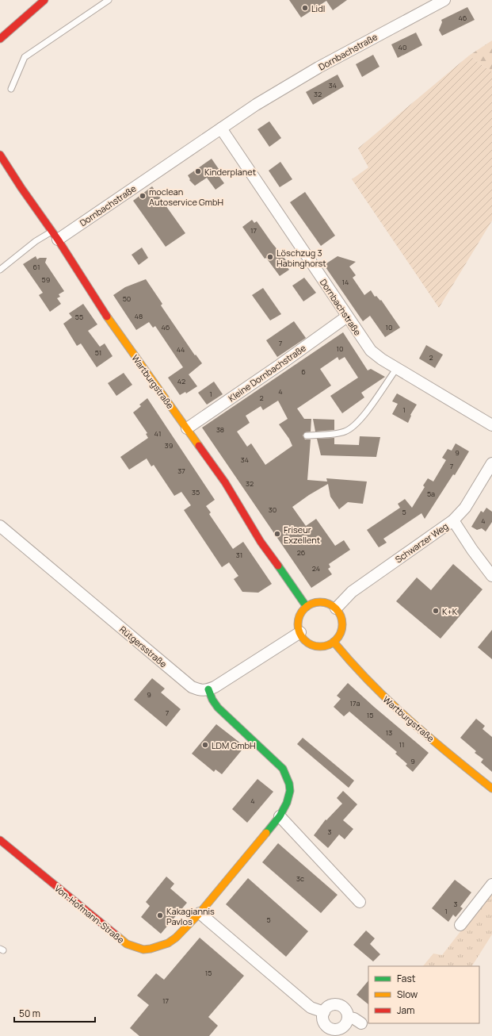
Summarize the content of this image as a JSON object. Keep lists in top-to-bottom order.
{
  "streets": {
    "main road": ["Wartburgstraße", "Von-Hofmann-Straße"],
    "street": [
      "Dornbachstraße",
      "Kleine Dornbachstraße",
      "Schwarzer Weg",
      "Rütgersstraße"
    ]
  },
  "crossings": [
    ["Dornbachstraße", "Kleine Dornbachstraße"],
    ["Dornbachstraße", "Wartburgstraße"],
    ["Kleine Dornbachstraße", "Wartburgstraße"],
    ["Wartburgstraße", "Schwarzer Weg"],
    ["Rütgersstraße", "Von-Hofmann-Straße"]
  ],
  "places": [
    "Lidl",
    "Kinderplanet",
    "moclean Autoservice GmbH",
    "Löschzug 3 Habinghorst",
    "Friseur Exzellent",
    "K+K",
    "LDM GmbH",
    "Kakagiannis Pavlos"
  ],
  "house_numbers": [
    "46",
    "40",
    "34",
    "32",
    "17",
    "61",
    "59",
    "14",
    "50",
    "48",
    "55",
    "46",
    "10",
    "7",
    "10",
    "44",
    "51",
    "2",
    "6",
    "42",
    "4",
    "1",
    "2",
    "1",
    "38",
    "41",
    "39",
    "9",
    "34",
    "7",
    "37",
    "32",
    "35",
    "5a",
    "30",
    "5",
    "4",
    "26",
    "31",
    "24",
    "9",
    "17a",
    "7",
    "15",
    "13",
    "11",
    "9",
    "4",
    "3",
    "3c",
    "3",
    "1",
    "5",
    "15",
    "17"
  ],
  "legend": ["Fast", "Slow", "Jam"],
  "scale_bar": "50 m"
}
